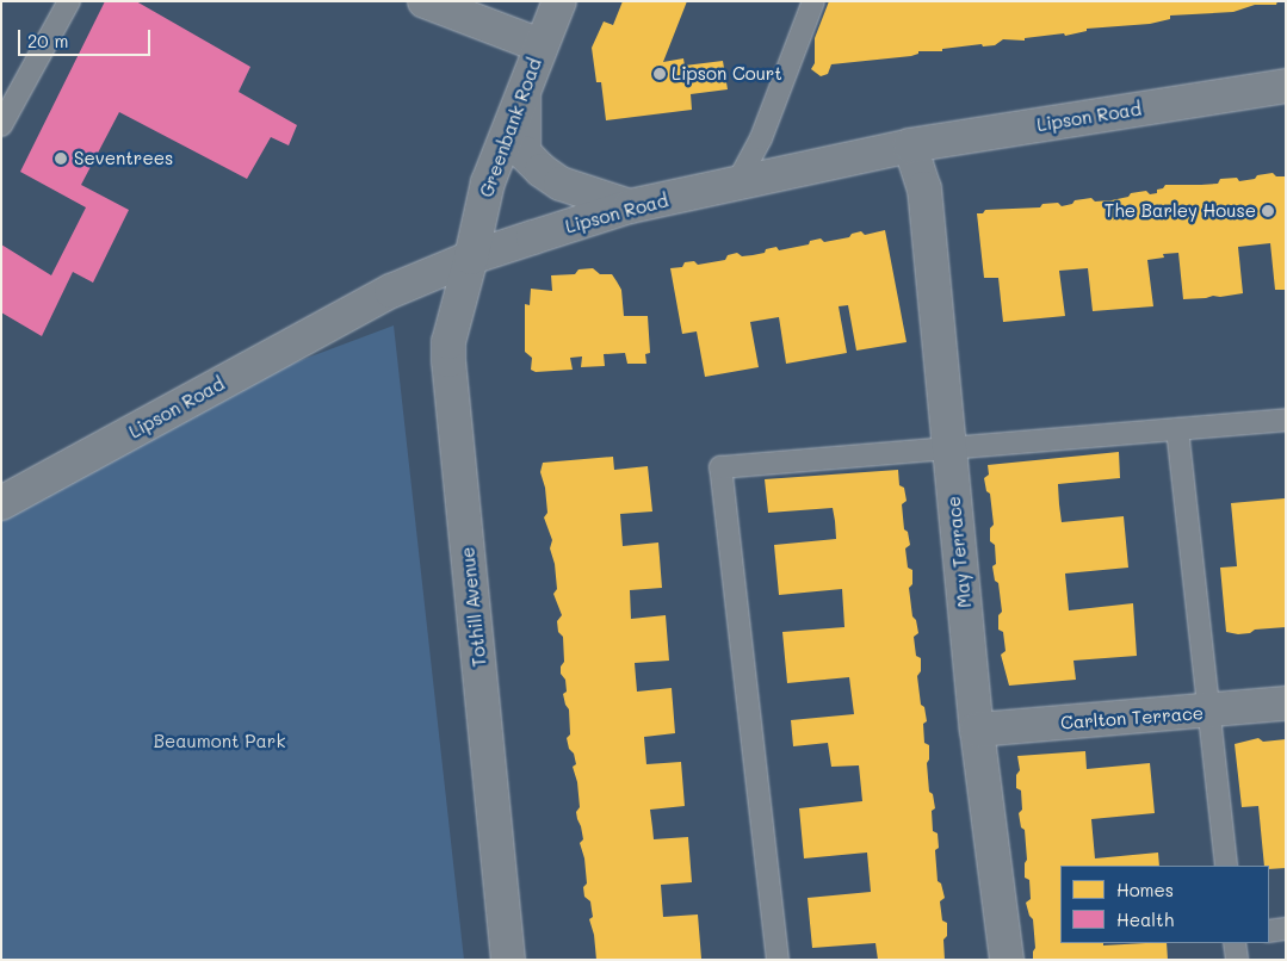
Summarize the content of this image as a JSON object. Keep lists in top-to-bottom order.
{
  "streets": {
    "street": [
      "Lipson Road",
      "Greenbank Road",
      "May Terrace",
      "Tothill Avenue",
      "Carlton Terrace"
    ]
  },
  "crossings": [
    ["Lipson Road", "Greenbank Road"],
    ["Lipson Road", "May Terrace"],
    ["Lipson Road", "Tothill Avenue"],
    ["Greenbank Road", "Tothill Avenue"],
    ["May Terrace", "Carlton Terrace"]
  ],
  "parks": ["Beaumont Park"],
  "places": ["Lipson Court", "Seventrees", "The Barley House"],
  "legend": ["Homes", "Health"],
  "scale_bar": "20 m"
}
